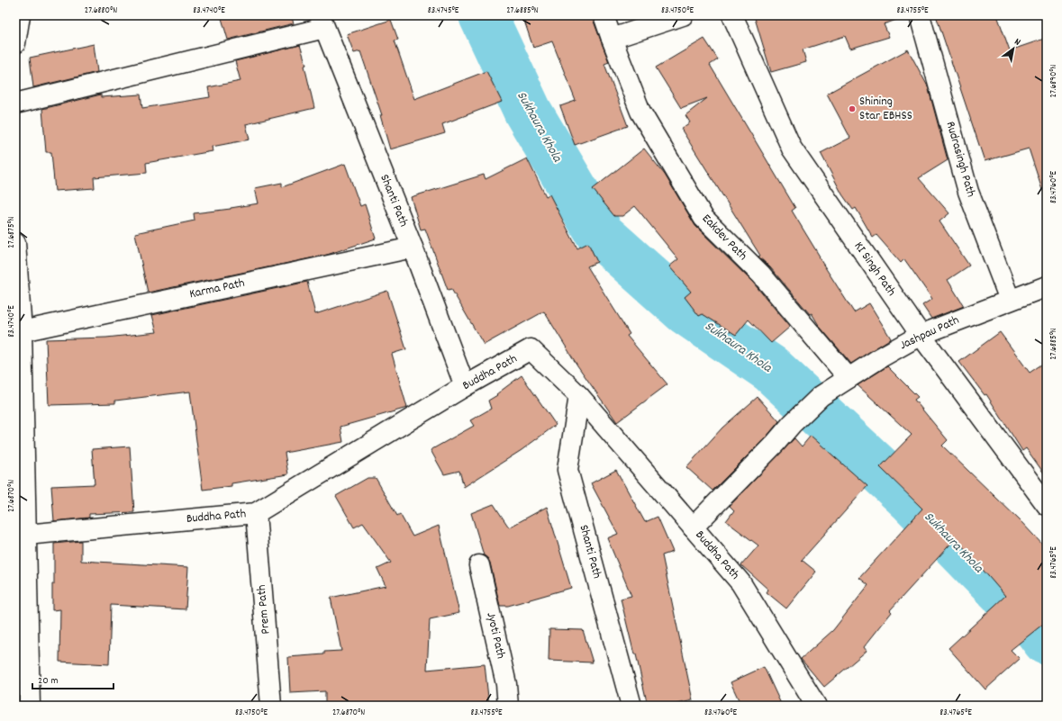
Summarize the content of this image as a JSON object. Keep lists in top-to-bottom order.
{
  "streets": {
    "street": [
      "Rudrasingh Path",
      "Shanti Path",
      "Eakdev Path",
      "KI Singh Path",
      "Karma Path",
      "Jashpau Path",
      "Buddha Path",
      "Prem Path",
      "Jyoti Path"
    ]
  },
  "crossings": [
    ["Rudrasingh Path", "Jashpau Path"],
    ["Shanti Path", "Karma Path"],
    ["Shanti Path", "Buddha Path"],
    ["Eakdev Path", "Jashpau Path"],
    ["KI Singh Path", "Jashpau Path"],
    ["Jashpau Path", "Buddha Path"],
    ["Buddha Path", "Prem Path"]
  ],
  "water": ["Sukhaura Khola"],
  "places": ["Shining Star EBHSS"],
  "scale_bar": "20 m",
  "north": "top right",
  "coordinates": [
    "27.6880°N",
    "83.4740°E",
    "83.4745°E",
    "27.6885°N",
    "83.4750°E",
    "83.4755°E",
    "27.6890°N",
    "83.4760°E",
    "27.6875°N",
    "27.6870°N",
    "83.4765°E"
  ]
}
